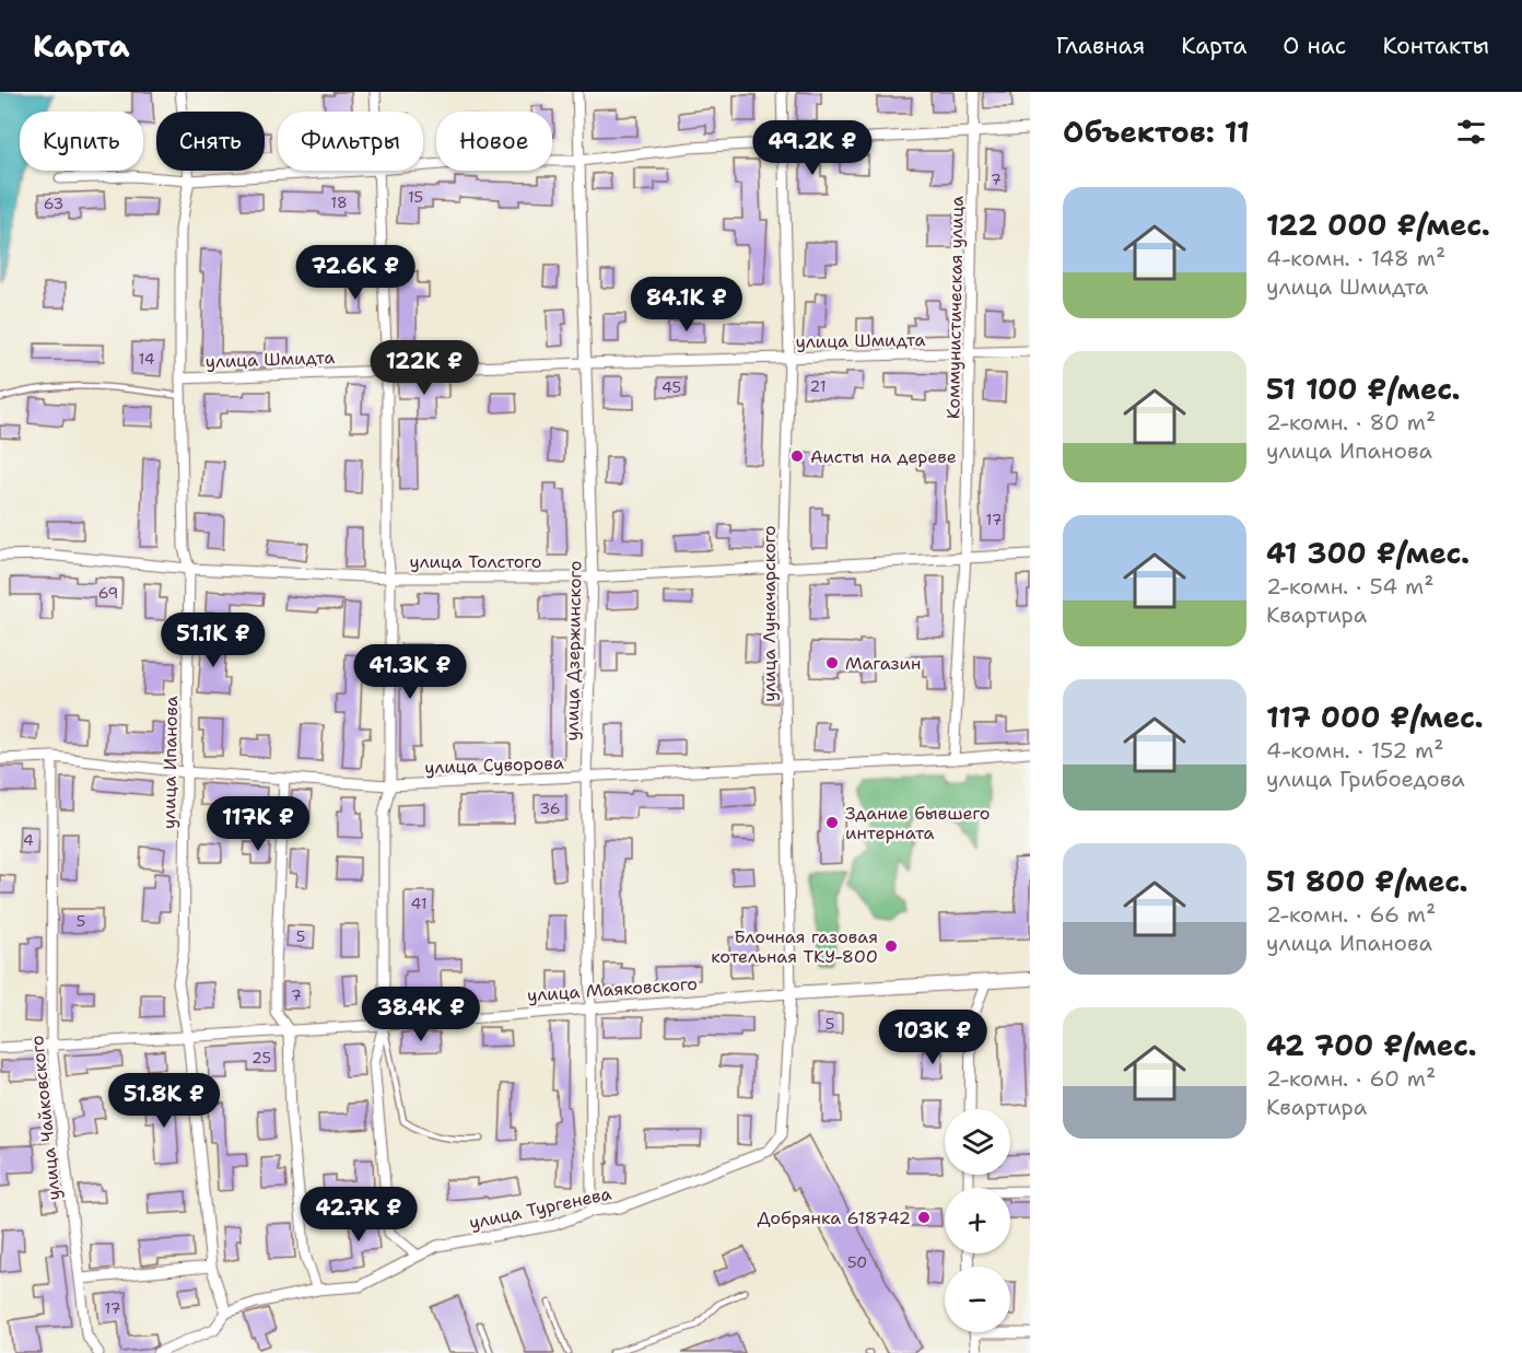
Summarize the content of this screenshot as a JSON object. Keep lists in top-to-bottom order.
{
  "streets": {
    "street": [
      "Коммунистическая улица",
      "улица Шмидта",
      "улица Толстого",
      "улица Луначарского",
      "улица Дзержинского",
      "улица Ипанова",
      "улица Суворова",
      "улица Маяковского",
      "улица Чайковского",
      "улица Тургенева"
    ]
  },
  "crossings": [
    ["Коммунистическая улица", "улица Шмидта"],
    ["Коммунистическая улица", "улица Толстого"],
    ["Коммунистическая улица", "улица Суворова"],
    ["улица Шмидта", "улица Луначарского"],
    ["улица Шмидта", "улица Дзержинского"],
    ["улица Шмидта", "улица Ипанова"],
    ["улица Толстого", "улица Луначарского"],
    ["улица Толстого", "улица Дзержинского"],
    ["улица Толстого", "улица Ипанова"],
    ["улица Луначарского", "улица Суворова"],
    ["улица Луначарского", "улица Маяковского"],
    ["улица Луначарского", "улица Тургенева"],
    ["улица Дзержинского", "улица Суворова"],
    ["улица Дзержинского", "улица Маяковского"],
    ["улица Дзержинского", "улица Тургенева"],
    ["улица Ипанова", "улица Суворова"],
    ["улица Ипанова", "улица Маяковского"],
    ["улица Ипанова", "улица Тургенева"],
    ["улица Суворова", "улица Чайковского"],
    ["улица Маяковского", "улица Чайковского"]
  ],
  "places": [
    "Аисты на дереве",
    "Магазин",
    "Здание бывшего интерната",
    "Блочная газовая котельная ТКУ-800",
    "Добрянка 618742"
  ],
  "house_numbers": [
    "7",
    "15",
    "18",
    "63",
    "14",
    "21",
    "45",
    "17",
    "69",
    "36",
    "4",
    "41",
    "5",
    "5",
    "7",
    "5",
    "25",
    "50",
    "17"
  ],
  "page": {
    "header": "Карта",
    "nav": [
      "Главная",
      "Карта",
      "О нас",
      "Контакты"
    ],
    "heading": "Объектов: 11",
    "chip": [
      "Купить",
      "Снять",
      "Фильтры",
      "Новое"
    ],
    "price": [
      "49.2K ₽",
      "72.6K ₽",
      "84.1K ₽",
      "122K ₽",
      "51.1K ₽",
      "41.3K ₽",
      "117K ₽",
      "38.4K ₽",
      "103K ₽",
      "51.8K ₽",
      "42.7K ₽"
    ],
    "list": [
      {
        "name": "122 000 ₽/мес.",
        "note": "4-комн. · 148 m² · улица Шмидта"
      },
      {
        "name": "51 100 ₽/мес.",
        "note": "2-комн. · 80 m² · улица Ипанова"
      },
      {
        "name": "41 300 ₽/мес.",
        "note": "2-комн. · 54 m² · Квартира"
      },
      {
        "name": "117 000 ₽/мес.",
        "note": "4-комн. · 152 m² · улица Грибоедова"
      },
      {
        "name": "51 800 ₽/мес.",
        "note": "2-комн. · 66 m² · улица Ипанова"
      },
      {
        "name": "42 700 ₽/мес.",
        "note": "2-комн. · 60 m² · Квартира"
      }
    ],
    "map_buttons": ["+", "−"]
  }
}
